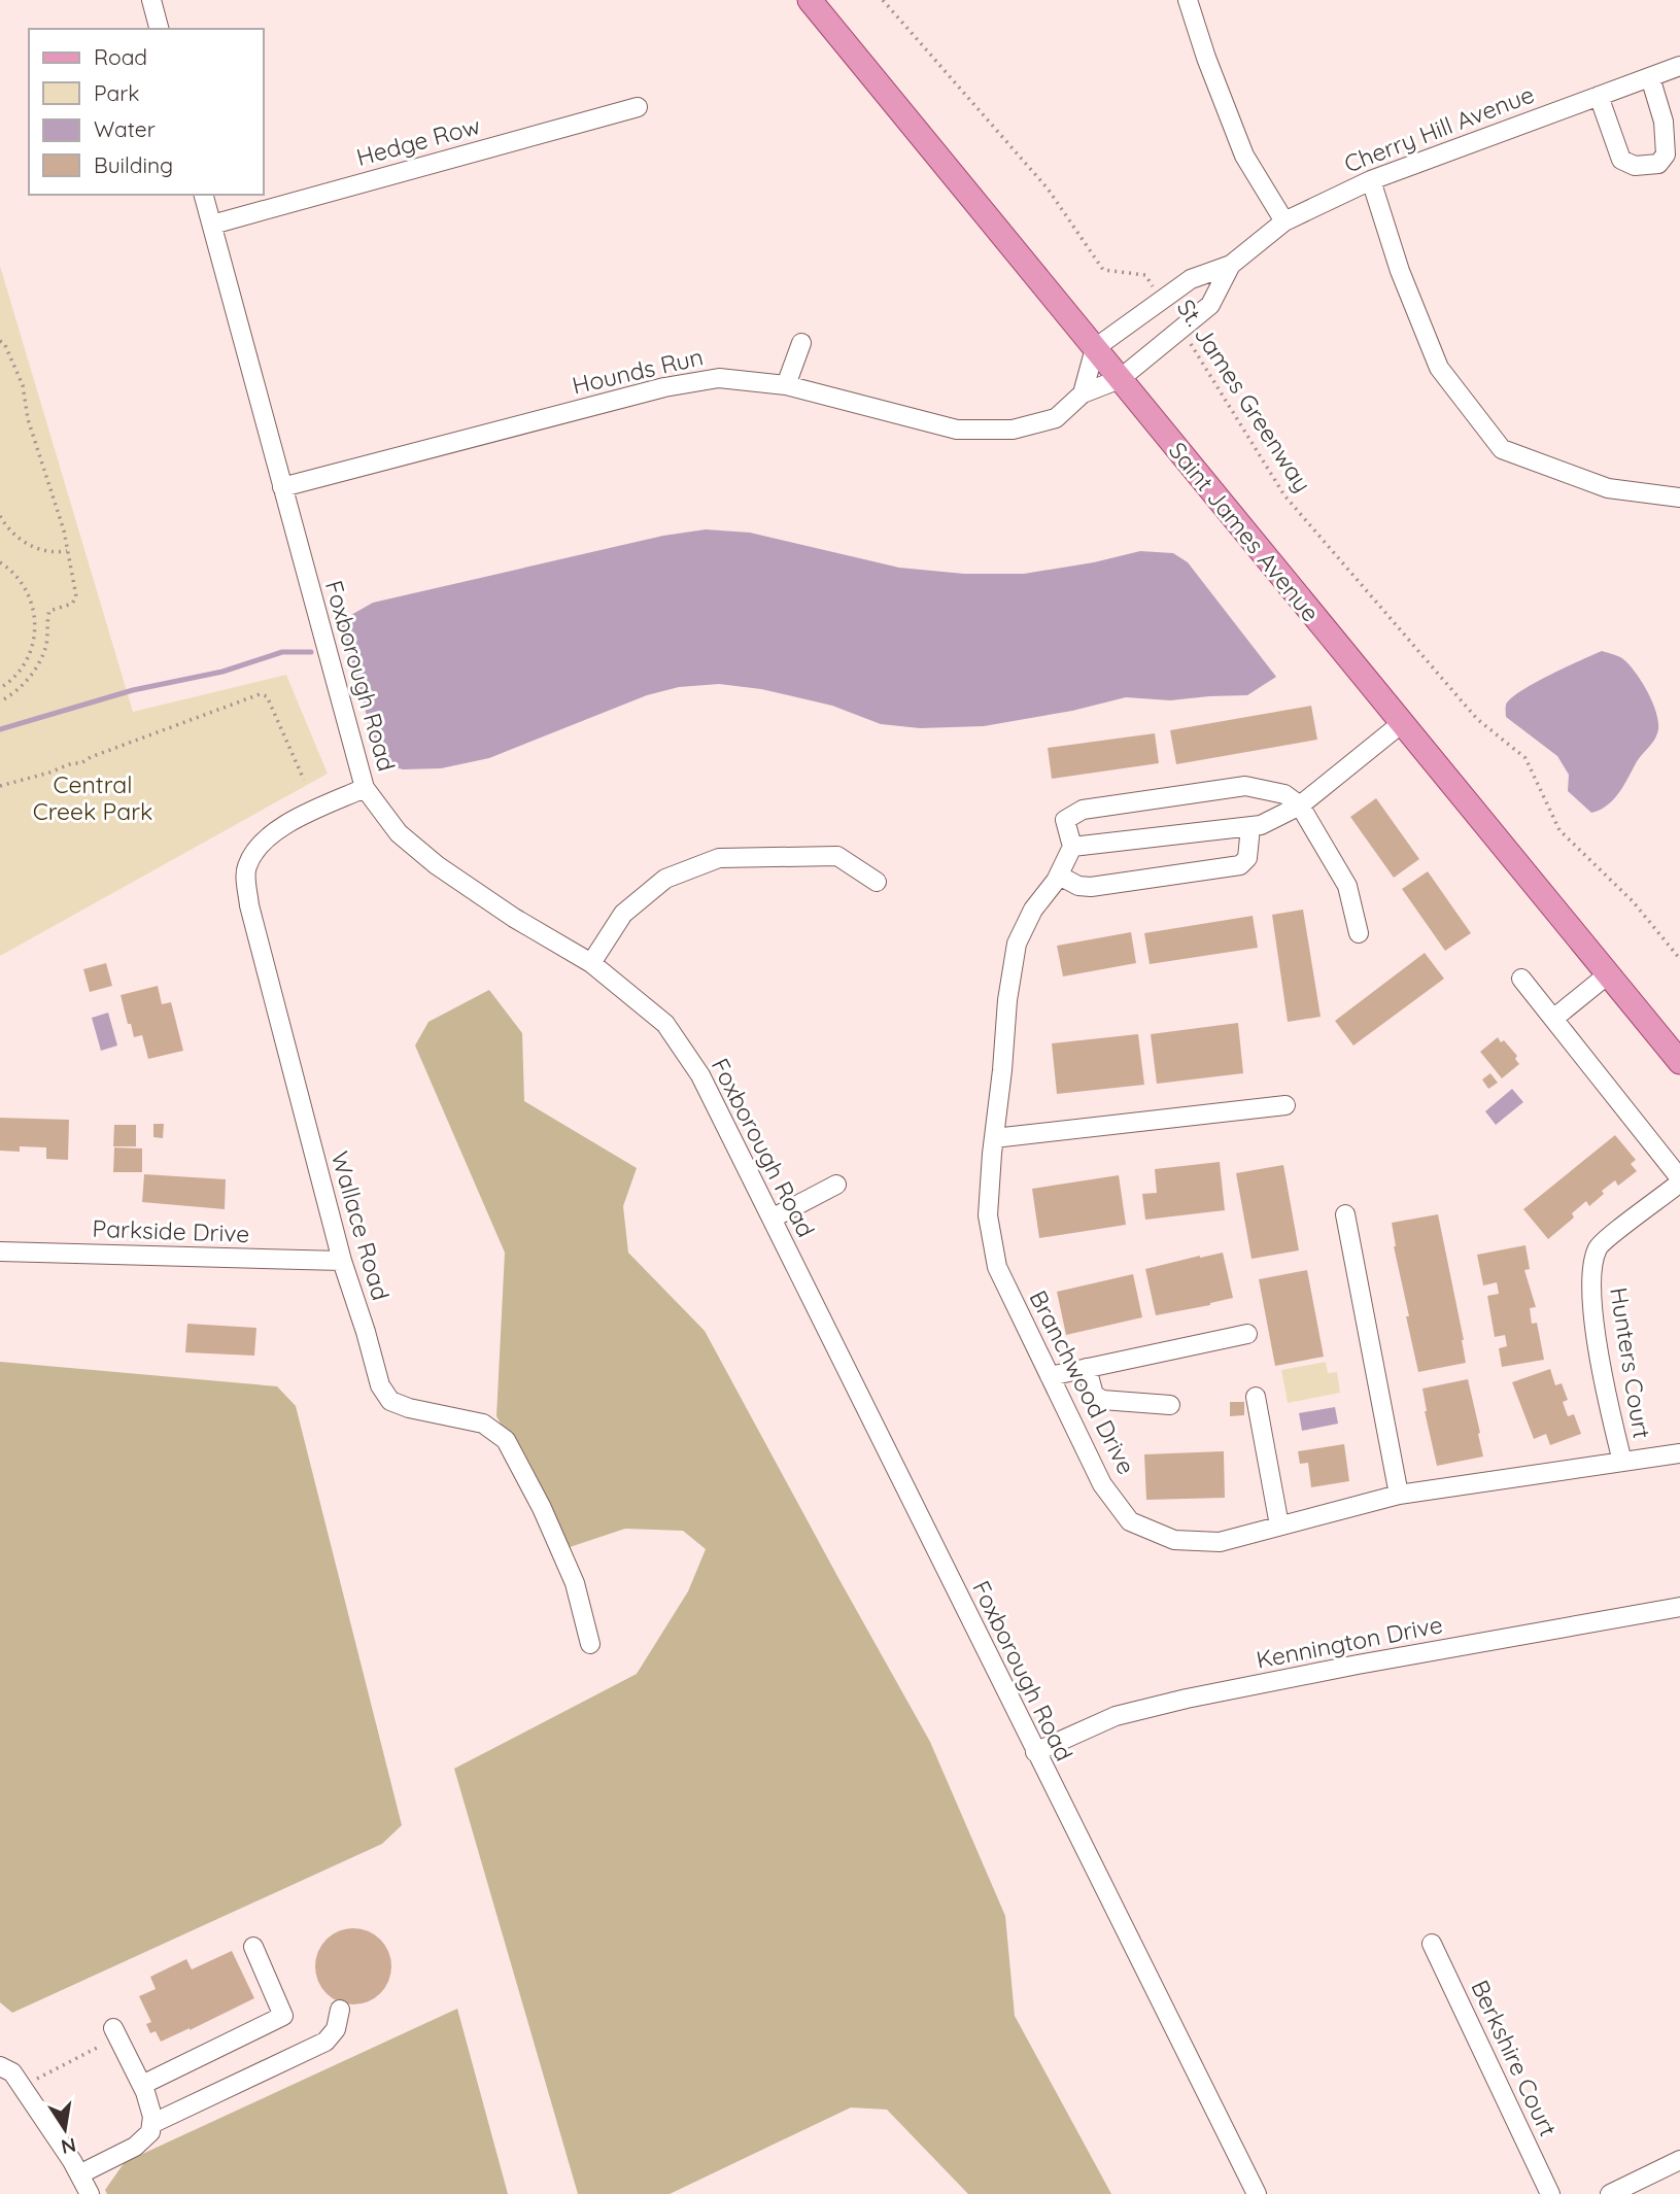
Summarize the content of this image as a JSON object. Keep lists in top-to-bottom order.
{
  "streets": {
    "main road": ["Saint James Avenue"],
    "street": [
      "Cherry Hill Avenue",
      "Hedge Row",
      "Hounds Run",
      "Foxborough Road",
      "Wallace Road",
      "Parkside Drive",
      "Hunters Court",
      "Branchwood Drive",
      "Kennington Drive",
      "Berkshire Court"
    ],
    "path": ["St. James Greenway"]
  },
  "crossings": [
    ["Cherry Hill Avenue", "Hounds Run"],
    ["Cherry Hill Avenue", "St. James Greenway"],
    ["Cherry Hill Avenue", "Saint James Avenue"],
    ["Hedge Row", "Foxborough Road"],
    ["Hounds Run", "Saint James Avenue"],
    ["Hounds Run", "Foxborough Road"],
    ["Foxborough Road", "Wallace Road"],
    ["Foxborough Road", "Kennington Drive"],
    ["Wallace Road", "Parkside Drive"],
    ["Hunters Court", "Branchwood Drive"]
  ],
  "parks": ["Central Creek Park"],
  "legend": [
    "Road",
    "Park",
    "Water",
    "Building"
  ],
  "north": "bottom"
}
